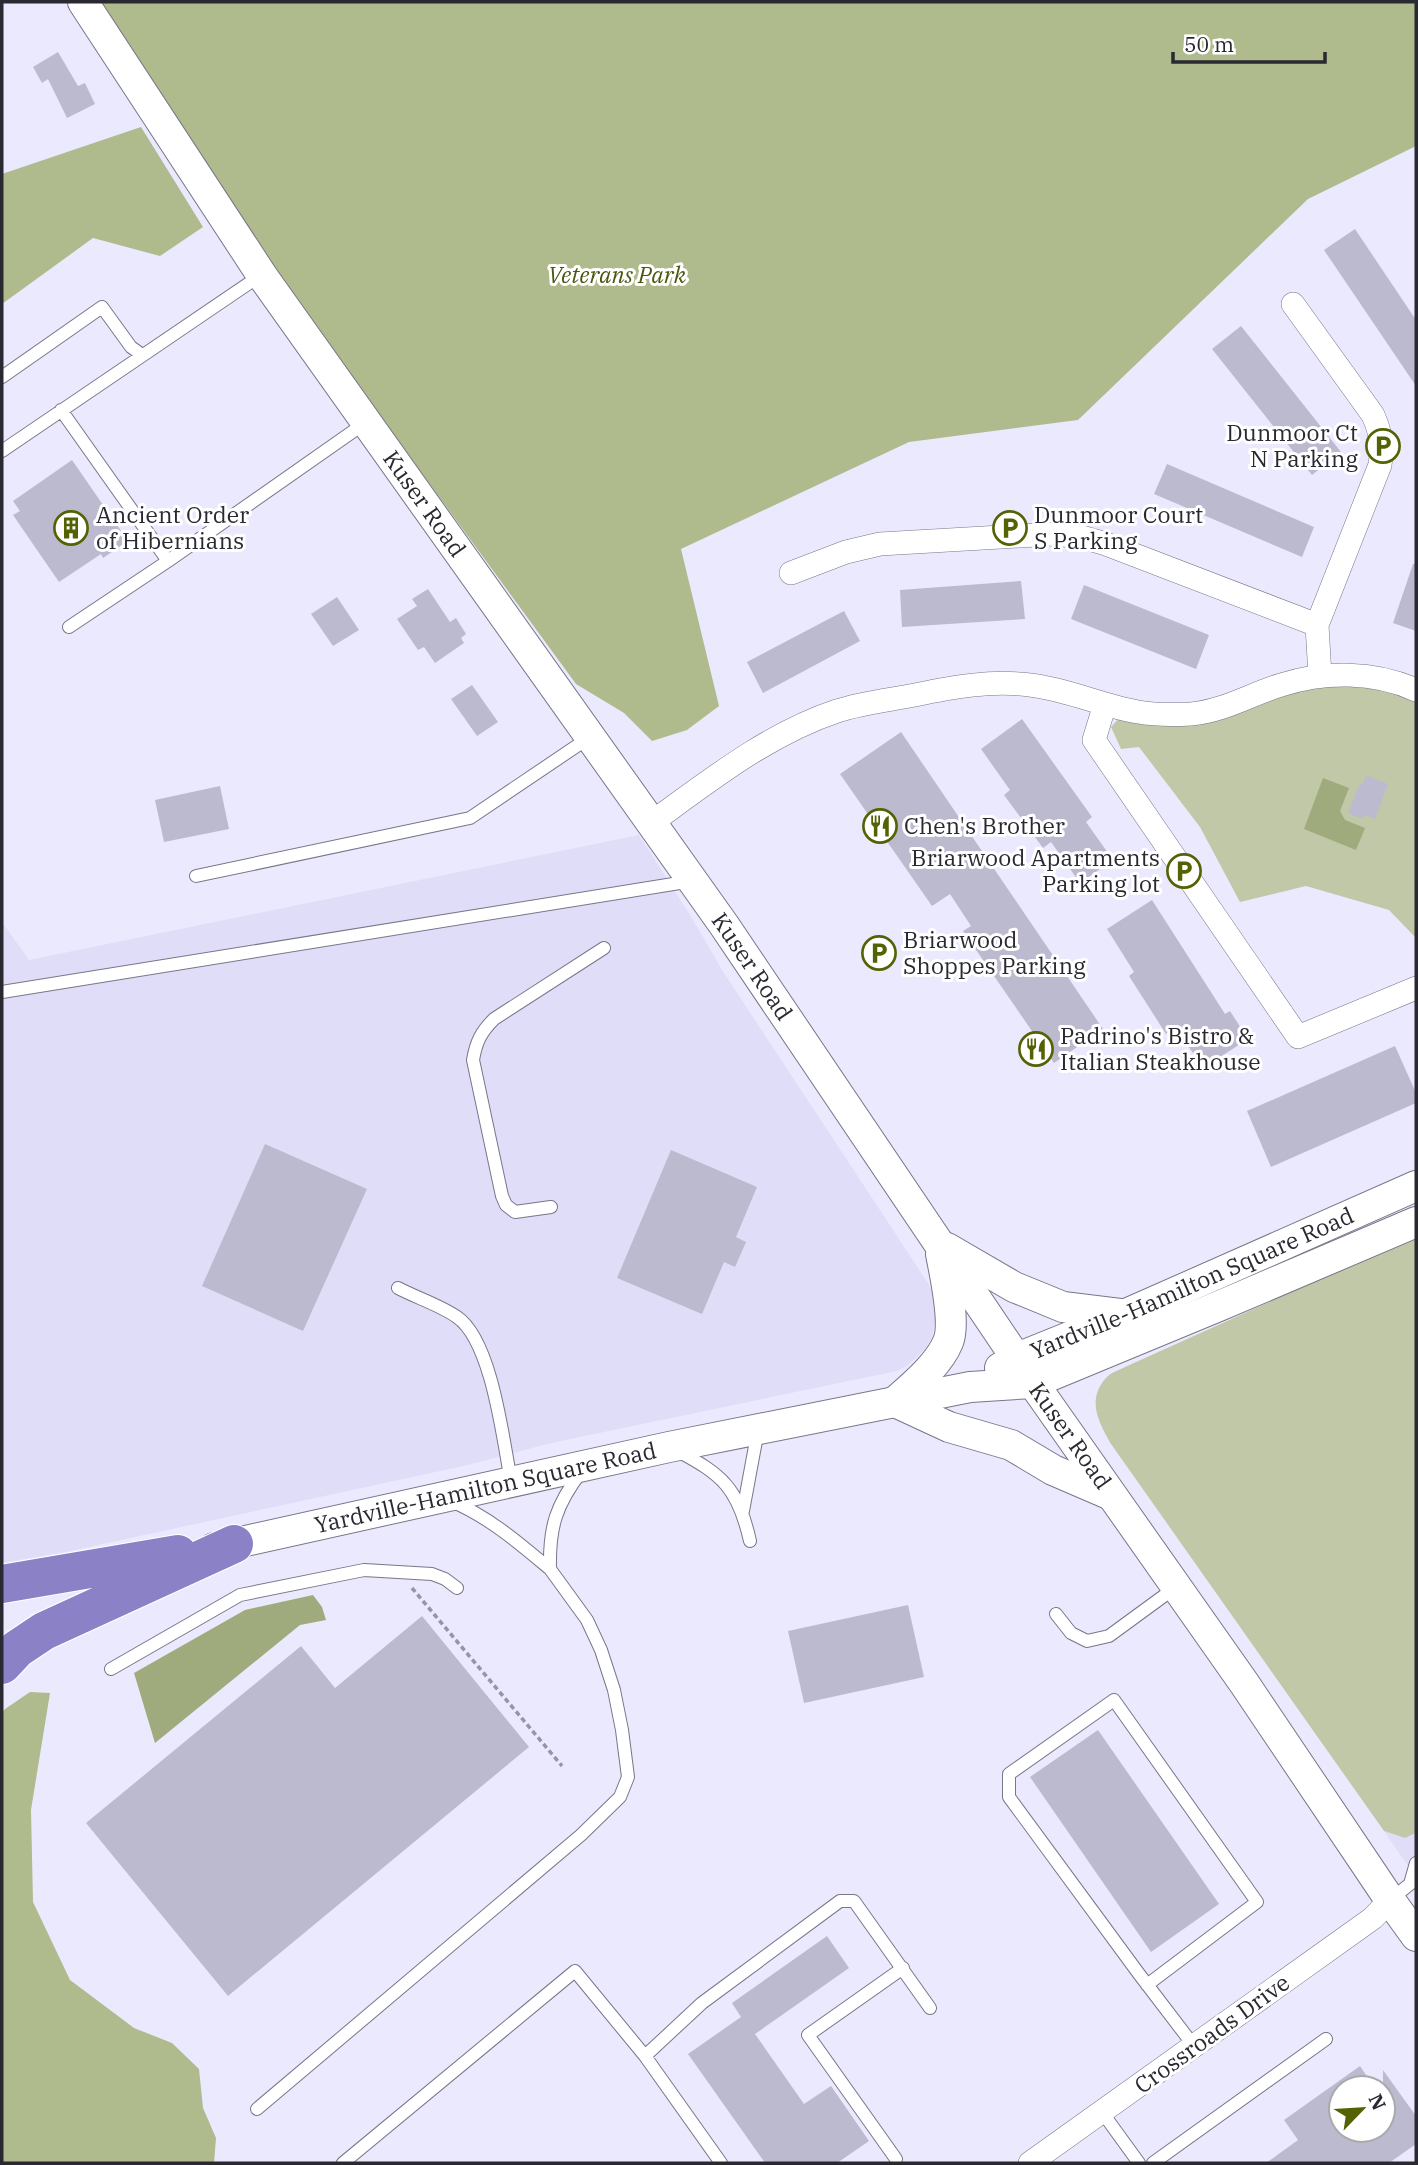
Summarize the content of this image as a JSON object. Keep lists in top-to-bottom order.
{
  "streets": {
    "street": ["Kuser Road", "Yardville-Hamilton Square Road", "Crossroads Drive"]
  },
  "crossings": [
    ["Kuser Road", "Yardville-Hamilton Square Road"],
    ["Kuser Road", "Crossroads Drive"]
  ],
  "parks": ["Veterans Park"],
  "places": {
    "parking": [
      "Dunmoor Ct N Parking",
      "Dunmoor Court S Parking",
      "Briarwood Apartments Parking lot",
      "Briarwood Shoppes Parking"
    ],
    "building": ["Ancient Order of Hibernians"],
    "restaurant": ["Chen's Brother", "Padrino's Bistro & Italian Steakhouse"]
  },
  "scale_bar": "50 m",
  "north": "top right"
}
